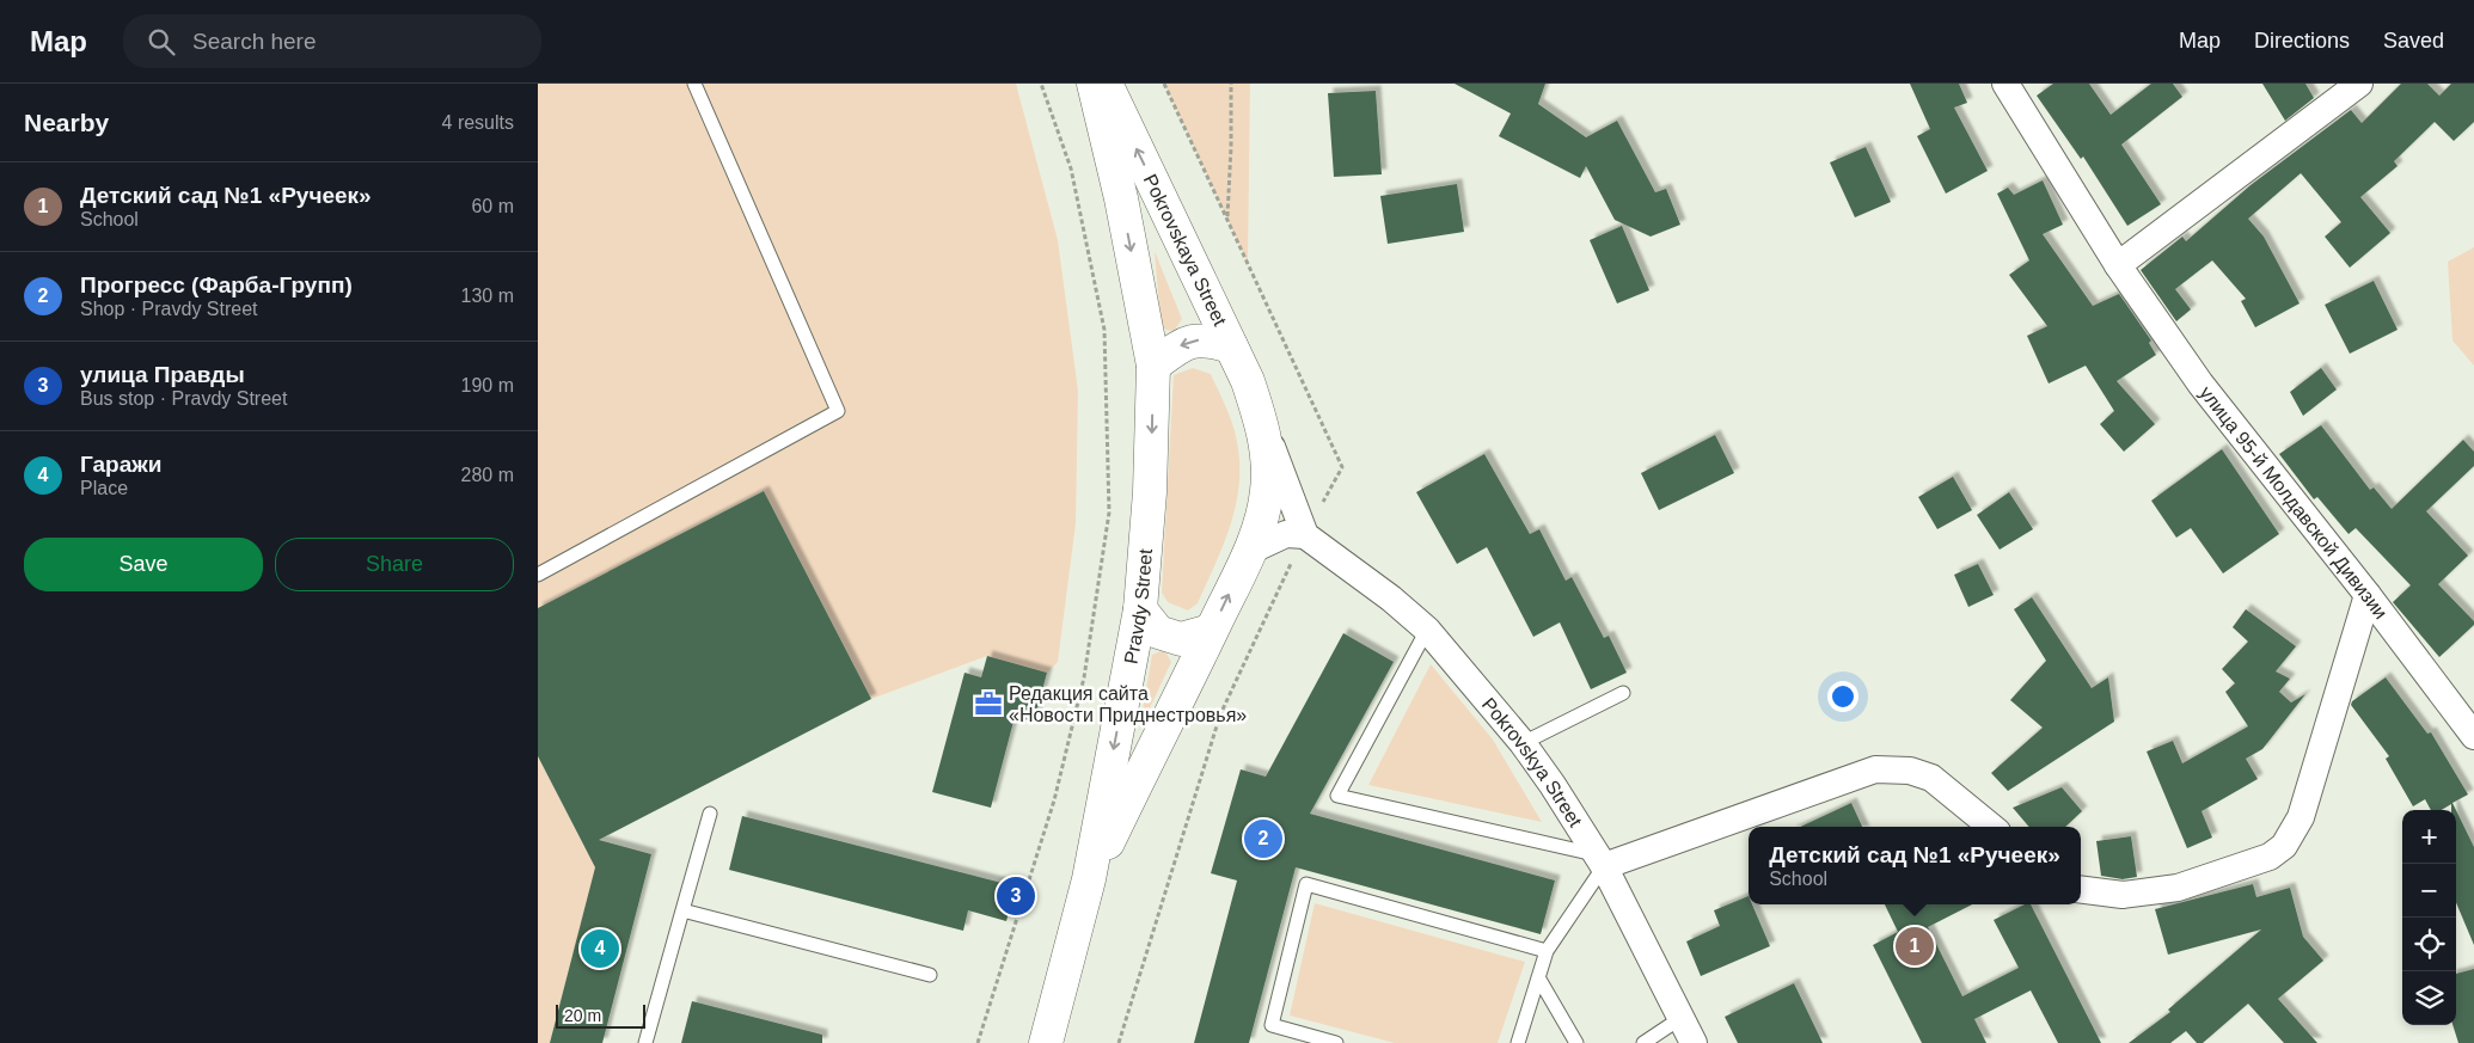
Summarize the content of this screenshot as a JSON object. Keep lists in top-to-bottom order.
{
  "streets": {
    "main road": ["Pokrovskaya Street", "Pravdy Street"],
    "street": ["улица 95-й Молдавской Дивизии", "Pokrovskya Street"]
  },
  "crossings": [
    ["Pokrovskaya Street", "Pravdy Street"]
  ],
  "places": {
    "office": ["Редакция сайта «Новости Приднестровья»"]
  },
  "scale_bar": "20 m",
  "page": {
    "header": "Map",
    "search": "Search here",
    "nav": ["Map", "Directions", "Saved"],
    "heading": ["Nearby", "4 results"],
    "list": [
      {
        "mark": "1",
        "name": "Детский сад №1 «Ручеек»",
        "note": "School",
        "value": "60 m"
      },
      {
        "mark": "2",
        "name": "Прогресс (Фарба-Групп)",
        "note": "Shop · Pravdy Street",
        "value": "130 m"
      },
      {
        "mark": "3",
        "name": "улица Правды",
        "note": "Bus stop · Pravdy Street",
        "value": "190 m"
      },
      {
        "mark": "4",
        "name": "Гаражи",
        "note": "Place",
        "value": "280 m"
      }
    ],
    "buttons": ["Save", "Share"],
    "map_buttons": ["+", "−"],
    "pins": [
      "2",
      "3",
      "1",
      "4"
    ],
    "popup": ["Детский сад №1 «Ручеек»", "School"],
    "scale": "20 m"
  }
}
